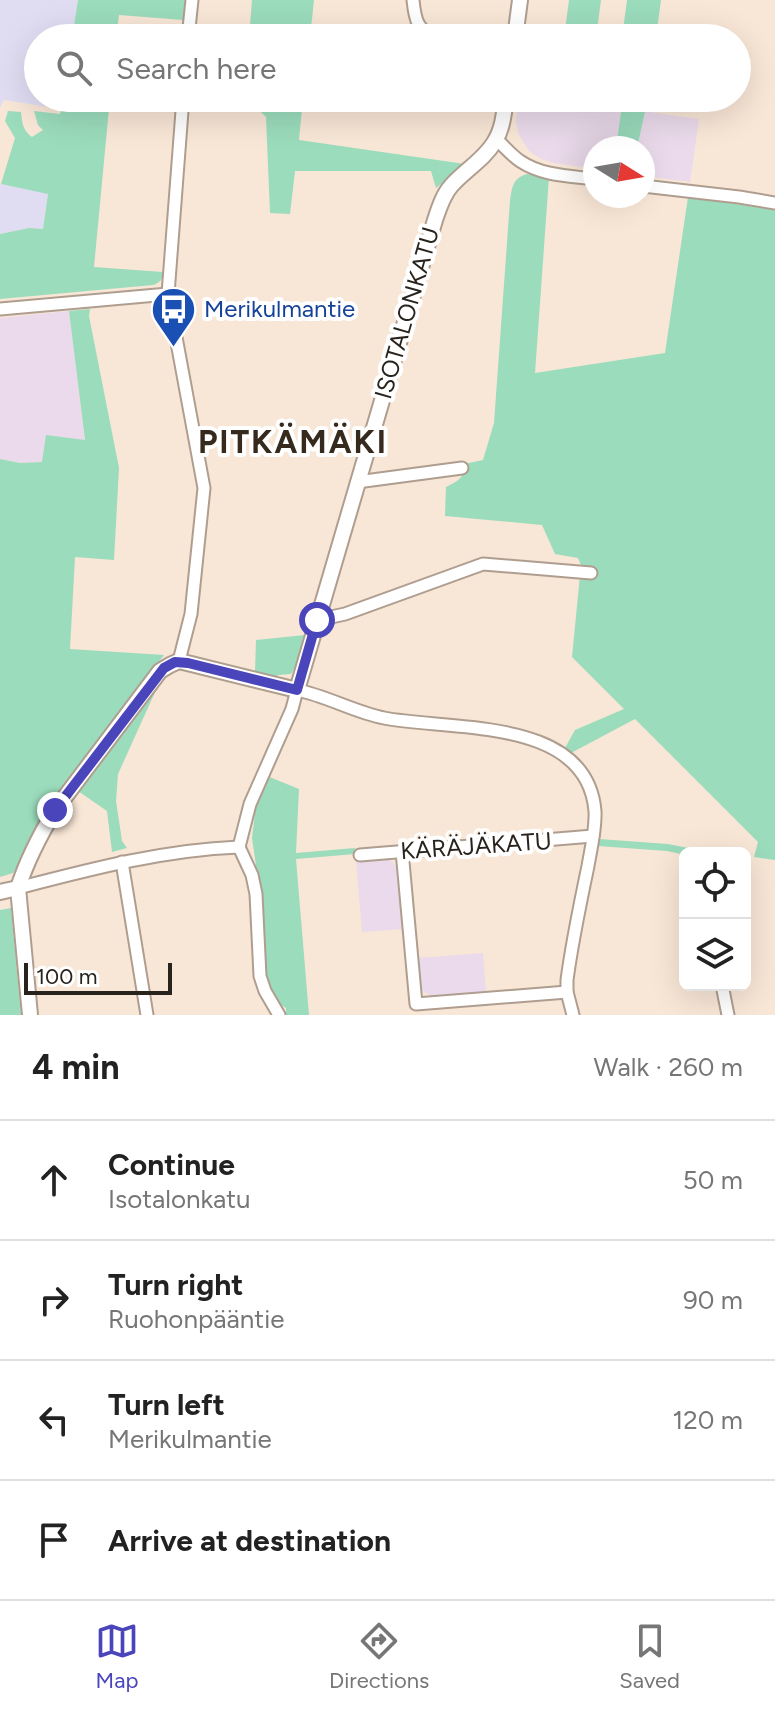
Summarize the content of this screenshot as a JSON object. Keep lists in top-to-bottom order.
{
  "streets": {
    "street": ["ISOTALONKATU", "KÄRÄJÄKATU"]
  },
  "districts": ["PITKÄMÄKI"],
  "places": {
    "bus stop": ["Merikulmantie"]
  },
  "scale_bar": "100 m",
  "north": "right",
  "page": {
    "search": "Search here",
    "scale": "100 m",
    "heading": ["4 min", "Walk · 260 m"],
    "list": [
      ["Continue", "Isotalonkatu", "50 m"],
      ["Turn right", "Ruohonpääntie", "90 m"],
      ["Turn left", "Merikulmantie", "120 m"],
      "Arrive at destination"
    ],
    "nav": ["Map", "Directions", "Saved"]
  }
}
